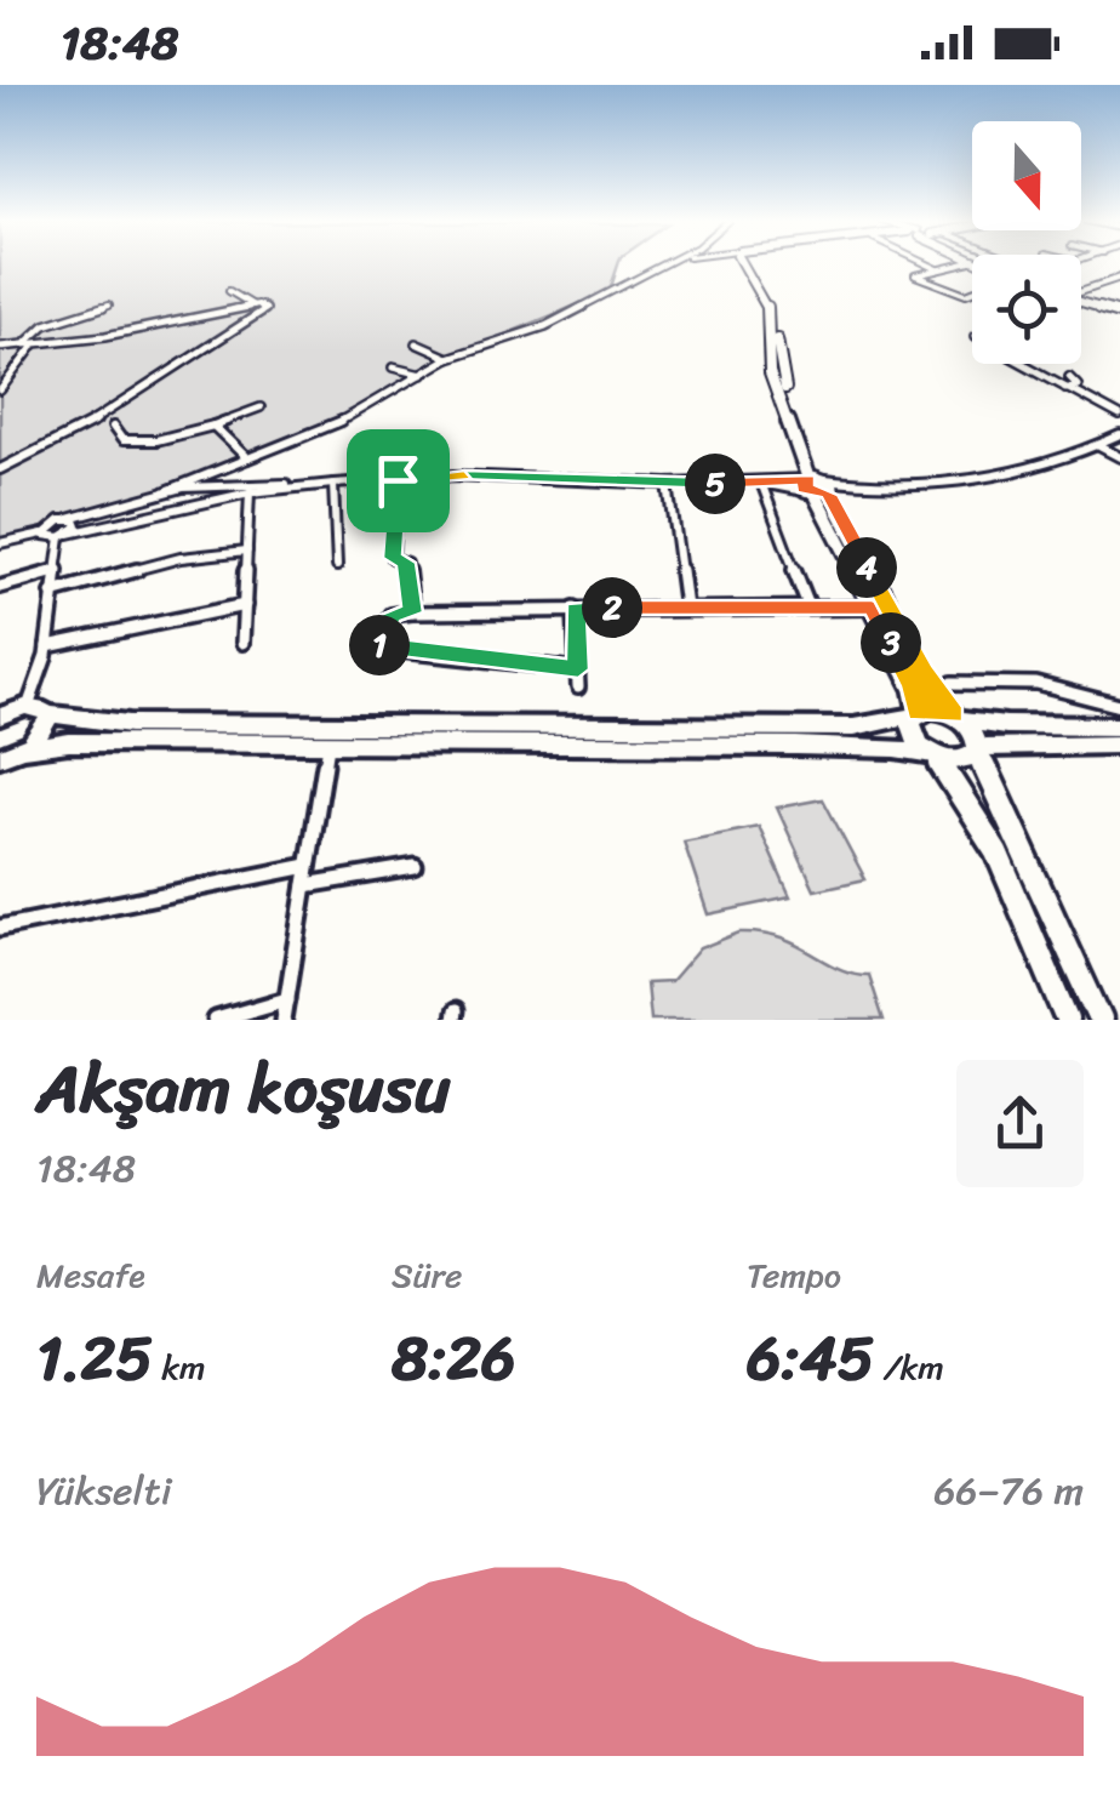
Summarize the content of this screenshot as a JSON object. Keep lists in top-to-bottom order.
{
  "north": "bottom",
  "page": {
    "status": "18:48",
    "pins": [
      "5",
      "4",
      "2",
      "3",
      "1"
    ],
    "heading": ["Akşam koşusu", "18:48"],
    "stats": [
      ["Mesafe", "1.25 km"],
      ["Süre", "8:26"],
      ["Tempo", "6:45 /km"]
    ],
    "chart": ["Yükselti", "66–76 m"]
  }
}
